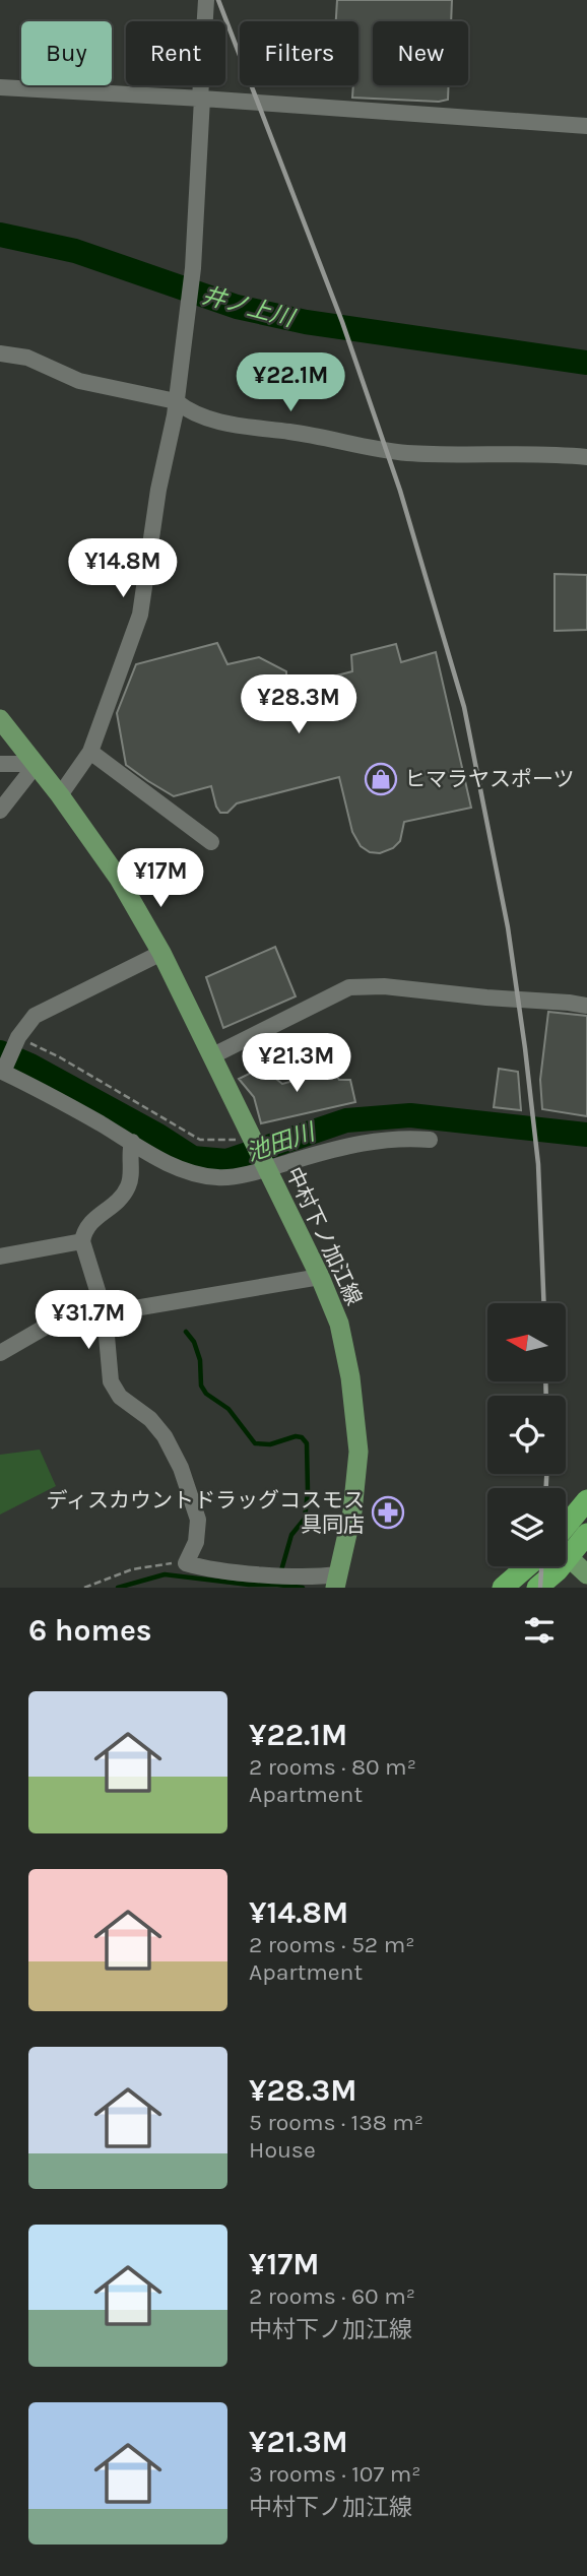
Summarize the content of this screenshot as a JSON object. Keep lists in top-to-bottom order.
{
  "streets": {
    "main road": ["中村下ノ加江線"]
  },
  "water": ["井ノ上川", "池田川"],
  "places": {
    "shop": ["ヒマラヤスポーツ"],
    "pharmacy": ["ディスカウントドラッグコスモス 具同店"]
  },
  "north": "left",
  "page": {
    "chip": [
      "Buy",
      "Rent",
      "Filters",
      "New"
    ],
    "price": [
      "¥22.1M",
      "¥14.8M",
      "¥28.3M",
      "¥17M",
      "¥21.3M",
      "¥31.7M"
    ],
    "heading": "6 homes",
    "list": [
      {
        "name": "¥22.1M",
        "note": "2 rooms · 80 m² · Apartment"
      },
      {
        "name": "¥14.8M",
        "note": "2 rooms · 52 m² · Apartment"
      },
      {
        "name": "¥28.3M",
        "note": "5 rooms · 138 m² · House"
      },
      {
        "name": "¥17M",
        "note": "2 rooms · 60 m² · 中村下ノ加江線"
      },
      {
        "name": "¥21.3M",
        "note": "3 rooms · 107 m² · 中村下ノ加江線"
      }
    ]
  }
}
